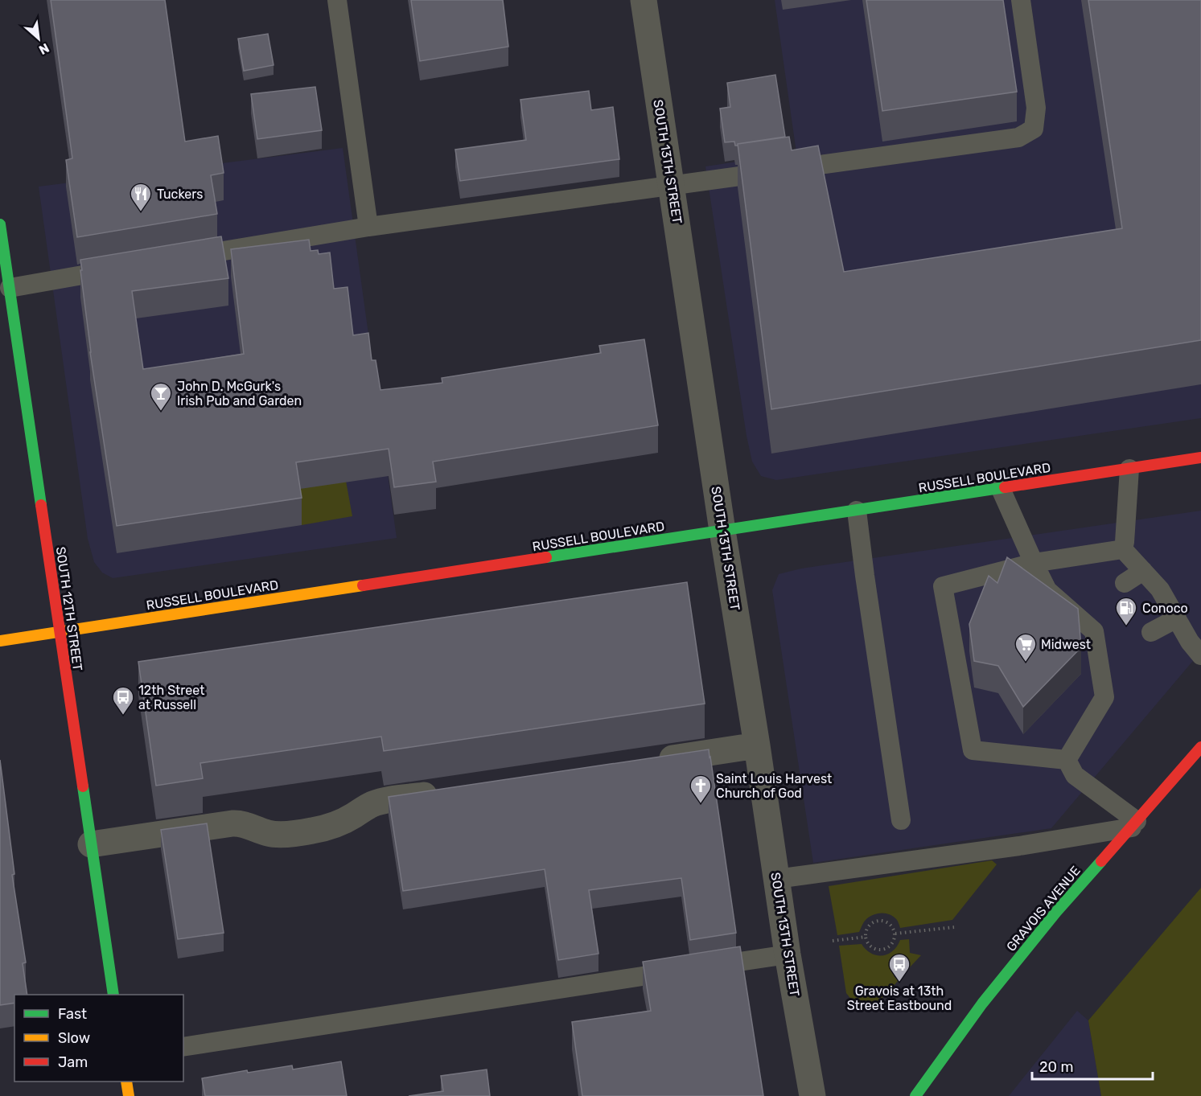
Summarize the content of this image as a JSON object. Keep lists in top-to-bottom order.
{
  "streets": {
    "main road": ["RUSSELL BOULEVARD", "SOUTH 12TH STREET", "GRAVOIS AVENUE"],
    "street": ["SOUTH 13TH STREET"]
  },
  "crossings": [
    ["SOUTH 13TH STREET", "RUSSELL BOULEVARD"],
    ["RUSSELL BOULEVARD", "SOUTH 12TH STREET"]
  ],
  "places": {
    "restaurant": ["Tuckers"],
    "bar": ["John D. McGurk's Irish Pub and Garden"],
    "fuel station": ["Conoco"],
    "supermarket": ["Midwest"],
    "bus stop": ["12th Street at Russell", "Gravois at 13th Street Eastbound"],
    "church": ["Saint Louis Harvest Church of God"]
  },
  "legend": ["Fast", "Slow", "Jam"],
  "scale_bar": "20 m",
  "north": "bottom right"
}
